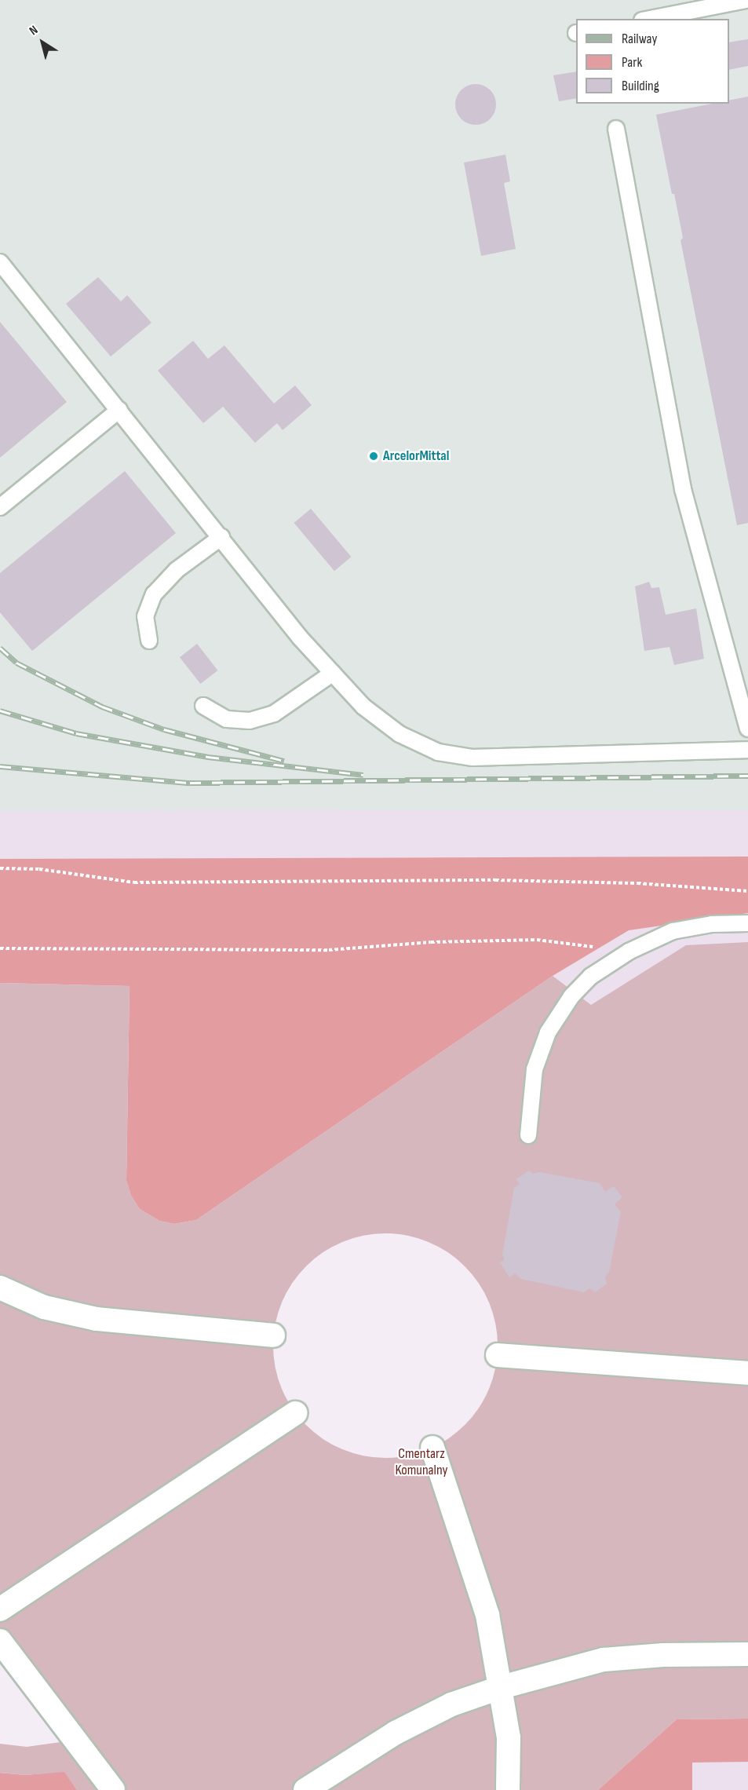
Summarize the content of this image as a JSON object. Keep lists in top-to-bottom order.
{
  "parks": ["Cmentarz Komunalny"],
  "places": ["ArcelorMittal"],
  "legend": ["Railway", "Park", "Building"],
  "north": "top left"
}
